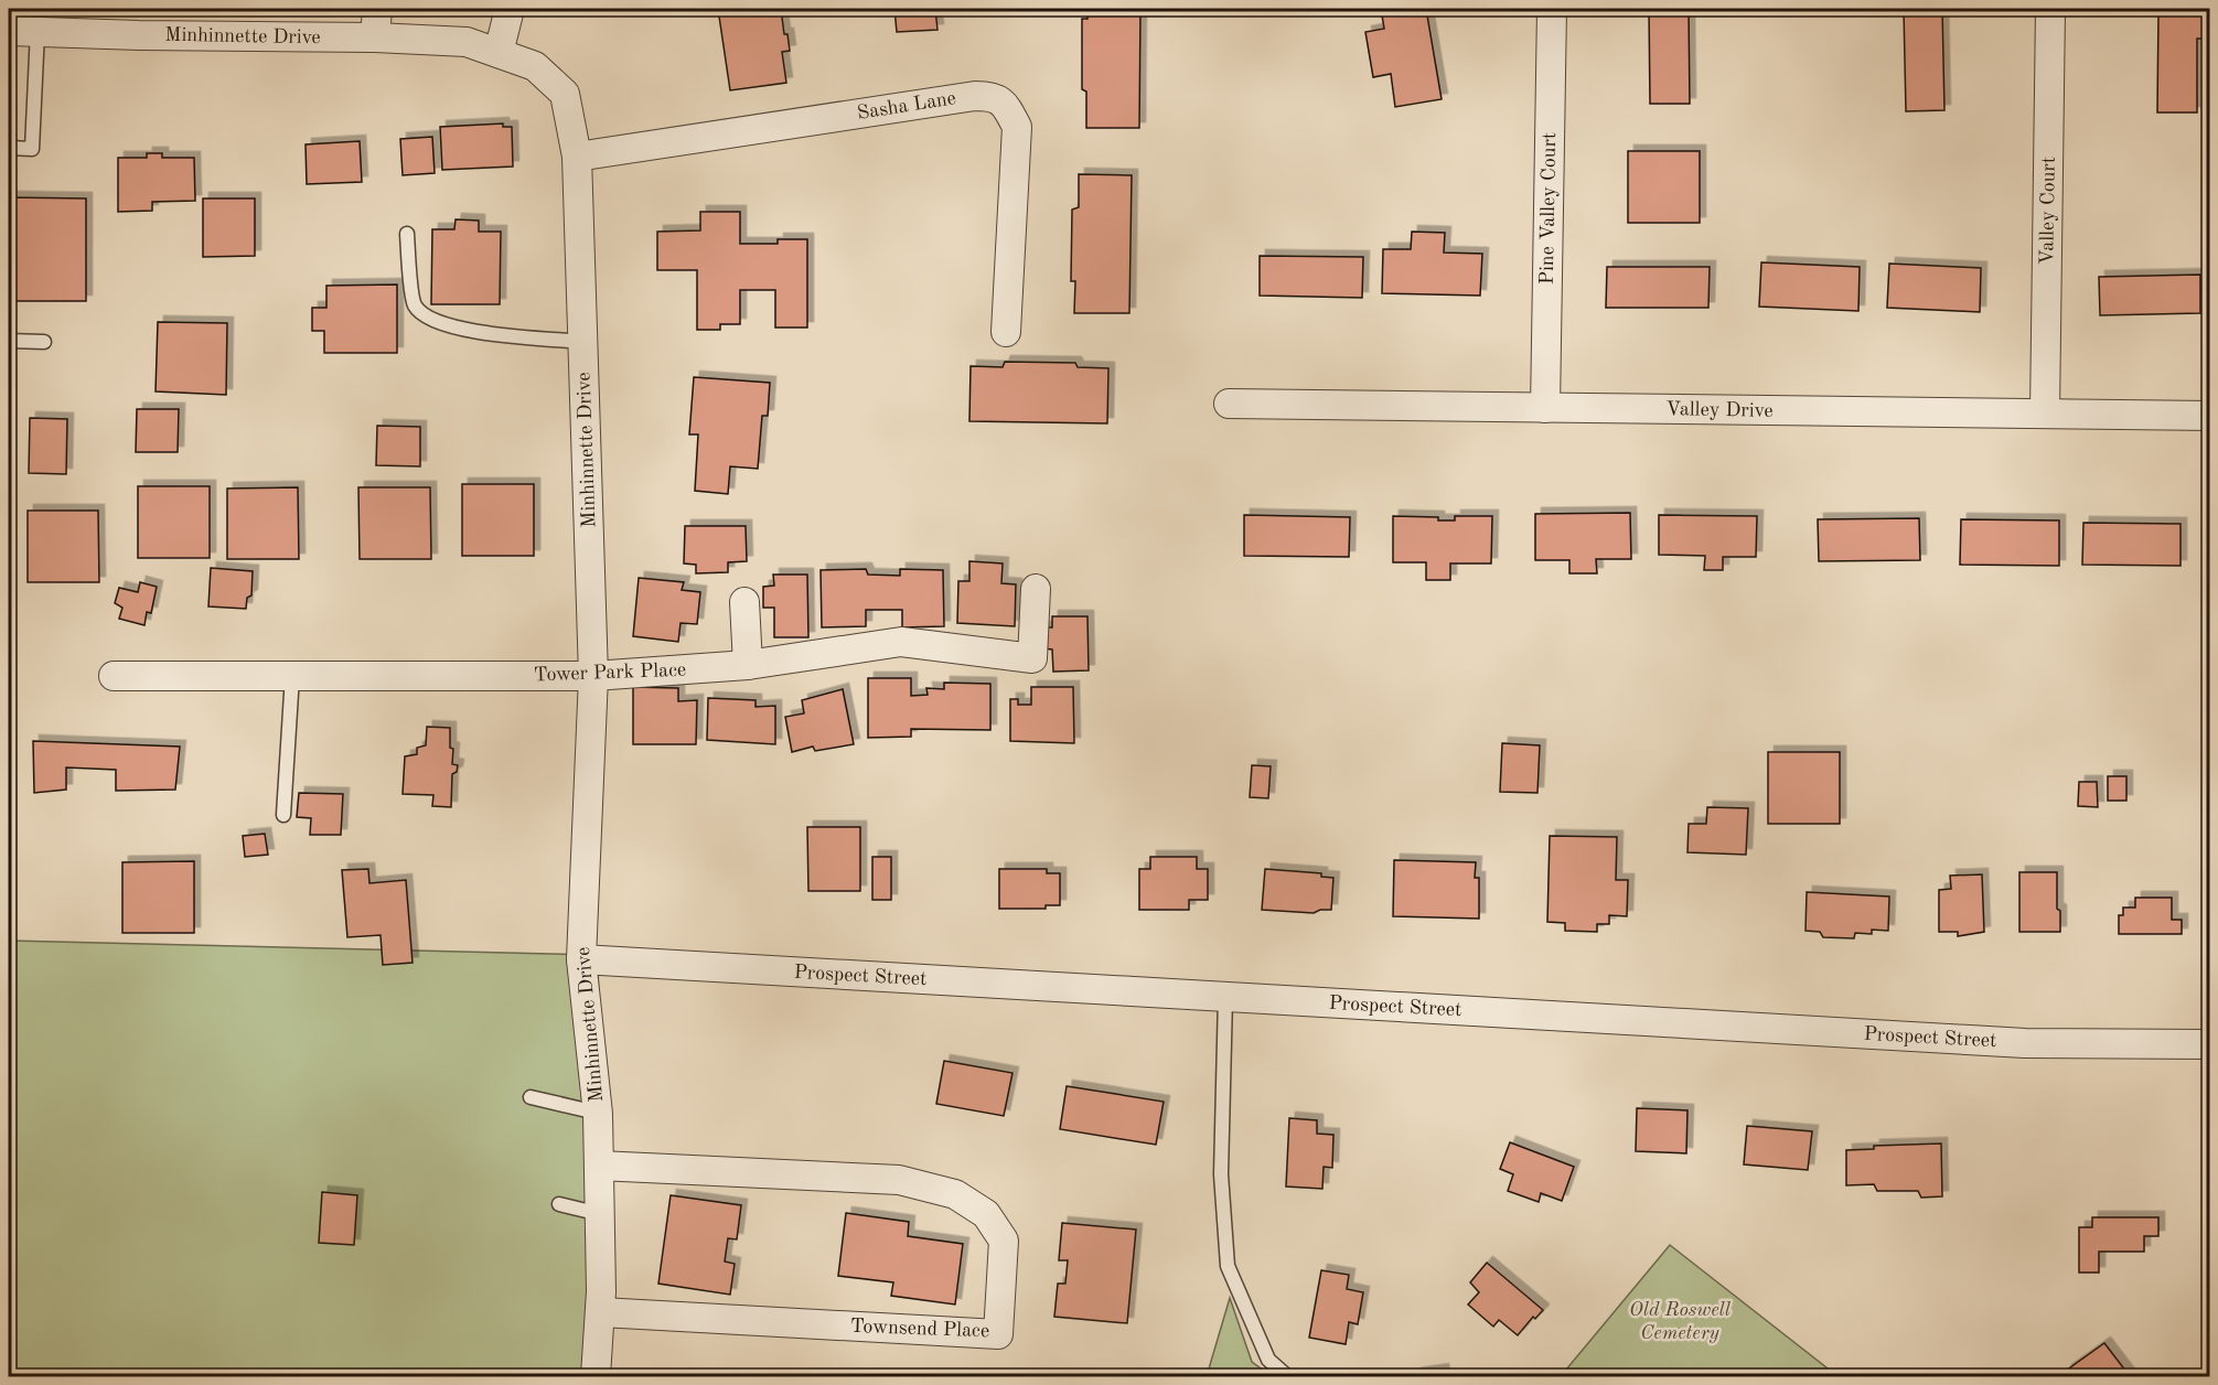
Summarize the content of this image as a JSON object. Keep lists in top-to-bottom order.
{
  "streets": {
    "street": [
      "Minhinnette Drive",
      "Sasha Lane",
      "Pine Valley Court",
      "Valley Court",
      "Valley Drive",
      "Tower Park Place",
      "Prospect Street",
      "Townsend Place"
    ]
  },
  "crossings": [
    ["Minhinnette Drive", "Sasha Lane"],
    ["Minhinnette Drive", "Tower Park Place"],
    ["Minhinnette Drive", "Prospect Street"],
    ["Minhinnette Drive", "Townsend Place"],
    ["Pine Valley Court", "Valley Drive"],
    ["Valley Court", "Valley Drive"]
  ],
  "parks": ["Old Roswell Cemetery"]
}
